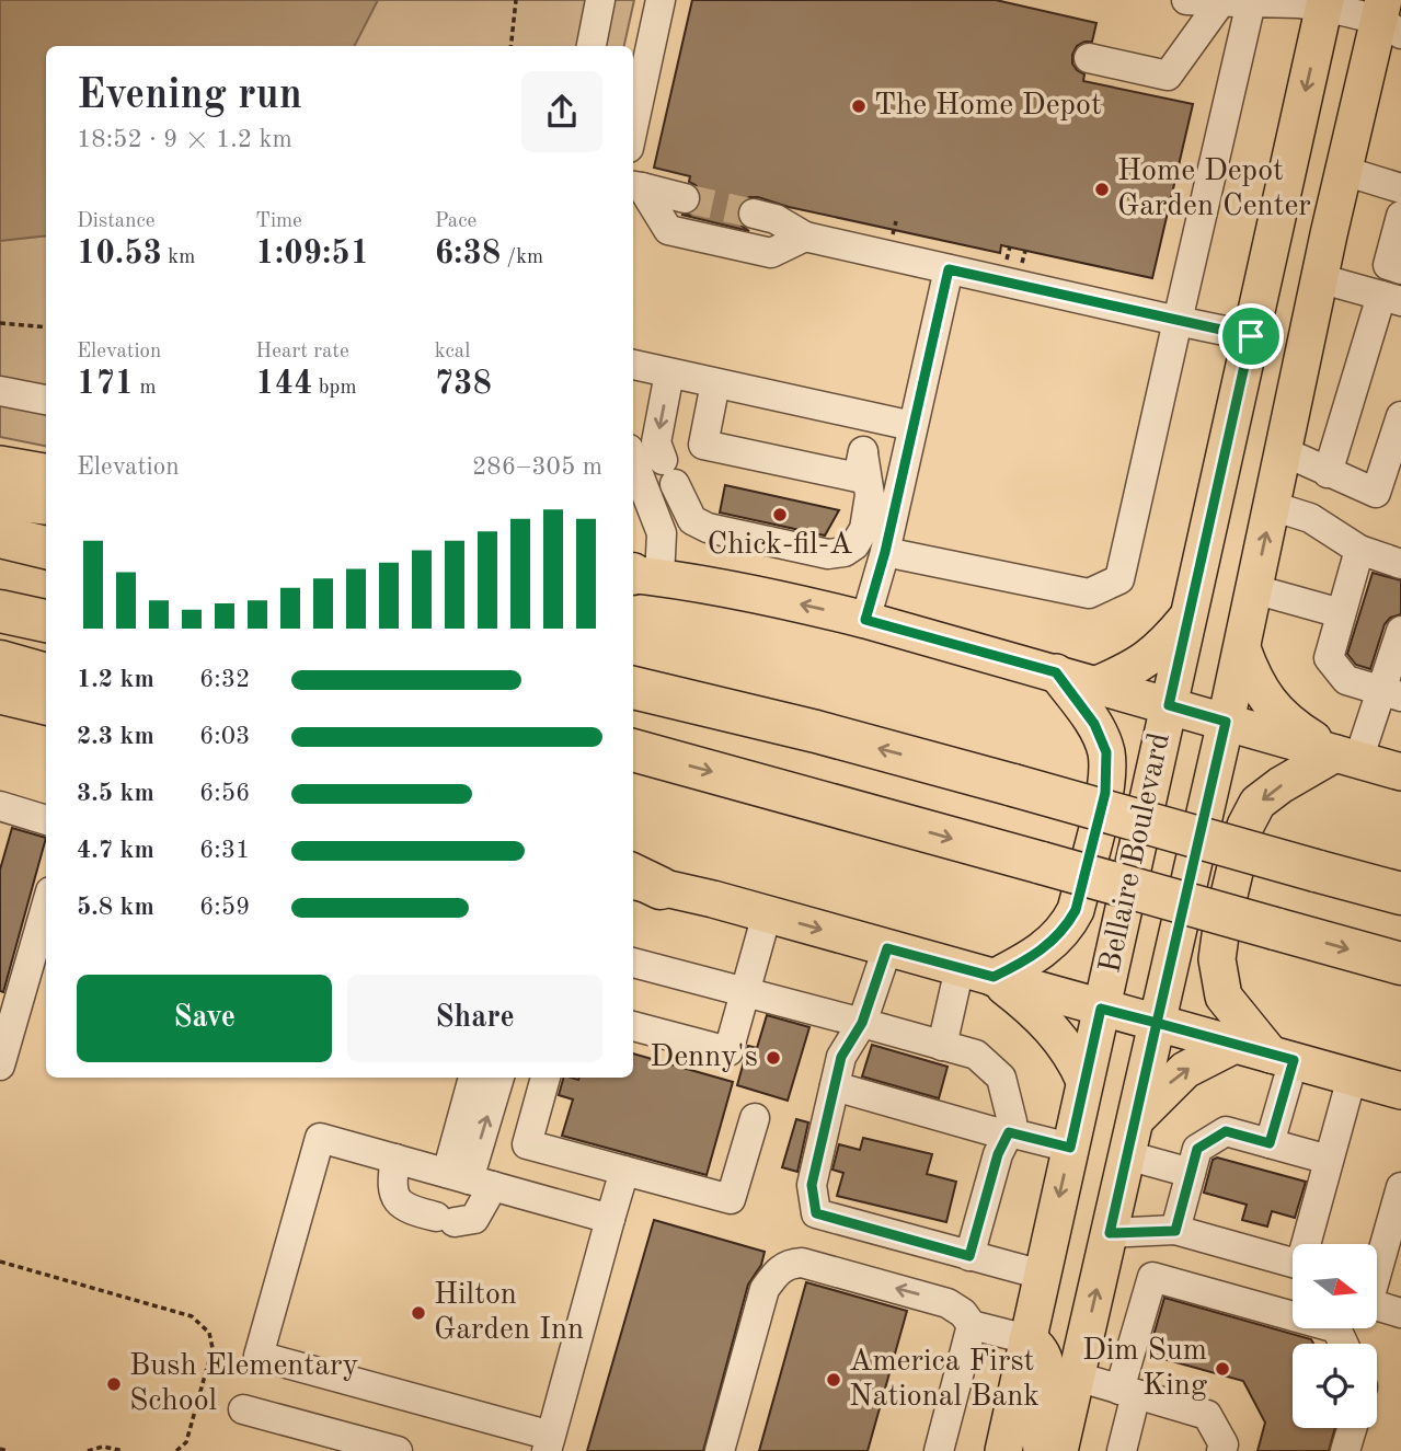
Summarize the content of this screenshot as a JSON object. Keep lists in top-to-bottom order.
{
  "streets": {
    "main road": ["Bellaire Boulevard"]
  },
  "places": [
    "The Home Depot",
    "Home Depot Garden Center",
    "Chick-fil-A",
    "Denny's",
    "Hilton Garden Inn",
    "Dim Sum King",
    "America First National Bank",
    "Bush Elementary School"
  ],
  "north": "right",
  "page": {
    "heading": ["Evening run", "18:52 · 9 × 1.2 km"],
    "stats": [
      ["Distance", "10.53 km"],
      ["Time", "1:09:51"],
      ["Pace", "6:38 /km"],
      ["Elevation", "171 m"],
      ["Heart rate", "144 bpm"],
      ["kcal", "738"]
    ],
    "chart": ["Elevation", "286–305 m"],
    "list": [
      {
        "name": "1.2 km",
        "note": "6:32"
      },
      {
        "name": "2.3 km",
        "note": "6:03"
      },
      {
        "name": "3.5 km",
        "note": "6:56"
      },
      {
        "name": "4.7 km",
        "note": "6:31"
      },
      {
        "name": "5.8 km",
        "note": "6:59"
      }
    ],
    "buttons": ["Save", "Share"]
  }
}
